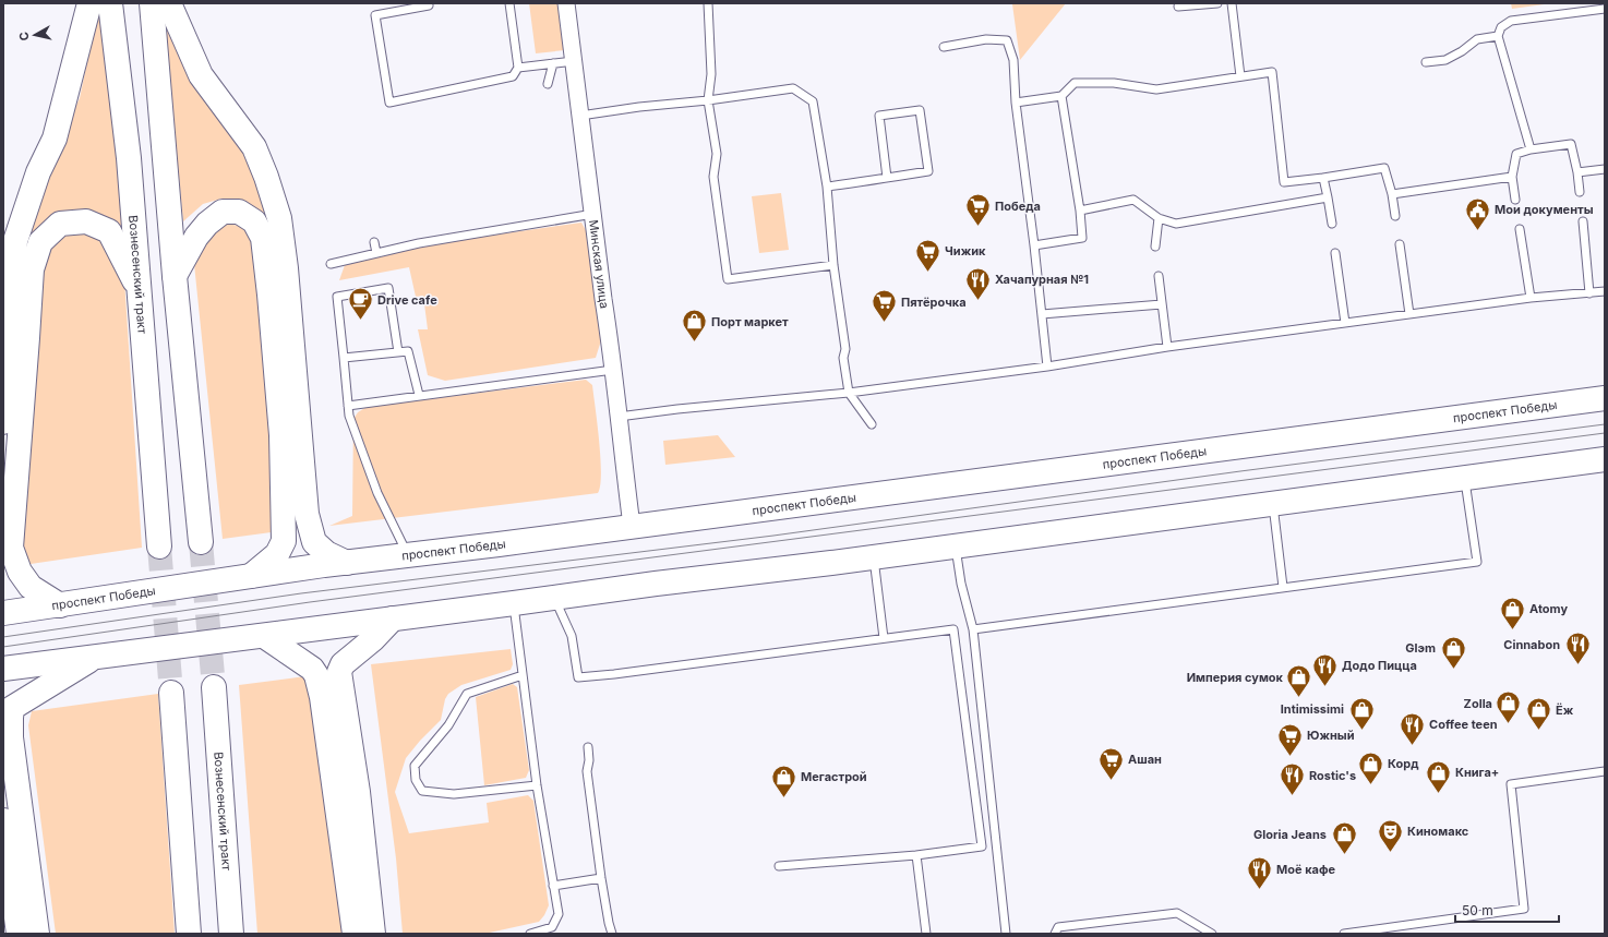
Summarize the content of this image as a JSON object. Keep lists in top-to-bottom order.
{
  "streets": {
    "main road": ["Вознесенский тракт", "проспект Победы"],
    "street": ["Минская улица"]
  },
  "crossings": [
    ["Минская улица", "проспект Победы"]
  ],
  "places": {
    "supermarket": [
      "Победа",
      "Чижик",
      "Пятёрочка",
      "Южный",
      "Ашан"
    ],
    "public building": ["Мои документы"],
    "restaurant": [
      "Хачапурная №1",
      "Cinnabon",
      "Додо Пицца",
      "Coffee teen",
      "Rostic's",
      "Моё кафе"
    ],
    "cafe": ["Drive cafe"],
    "shop": [
      "Порт маркет",
      "Atomy",
      "Glэm",
      "Империя сумок",
      "Zolla",
      "Intimissimi",
      "Ёж",
      "Корд",
      "Книга+",
      "Мегастрой",
      "Gloria Jeans"
    ],
    "theatre": ["Киномакс"]
  },
  "scale_bar": "50 m",
  "north": "left"
}
